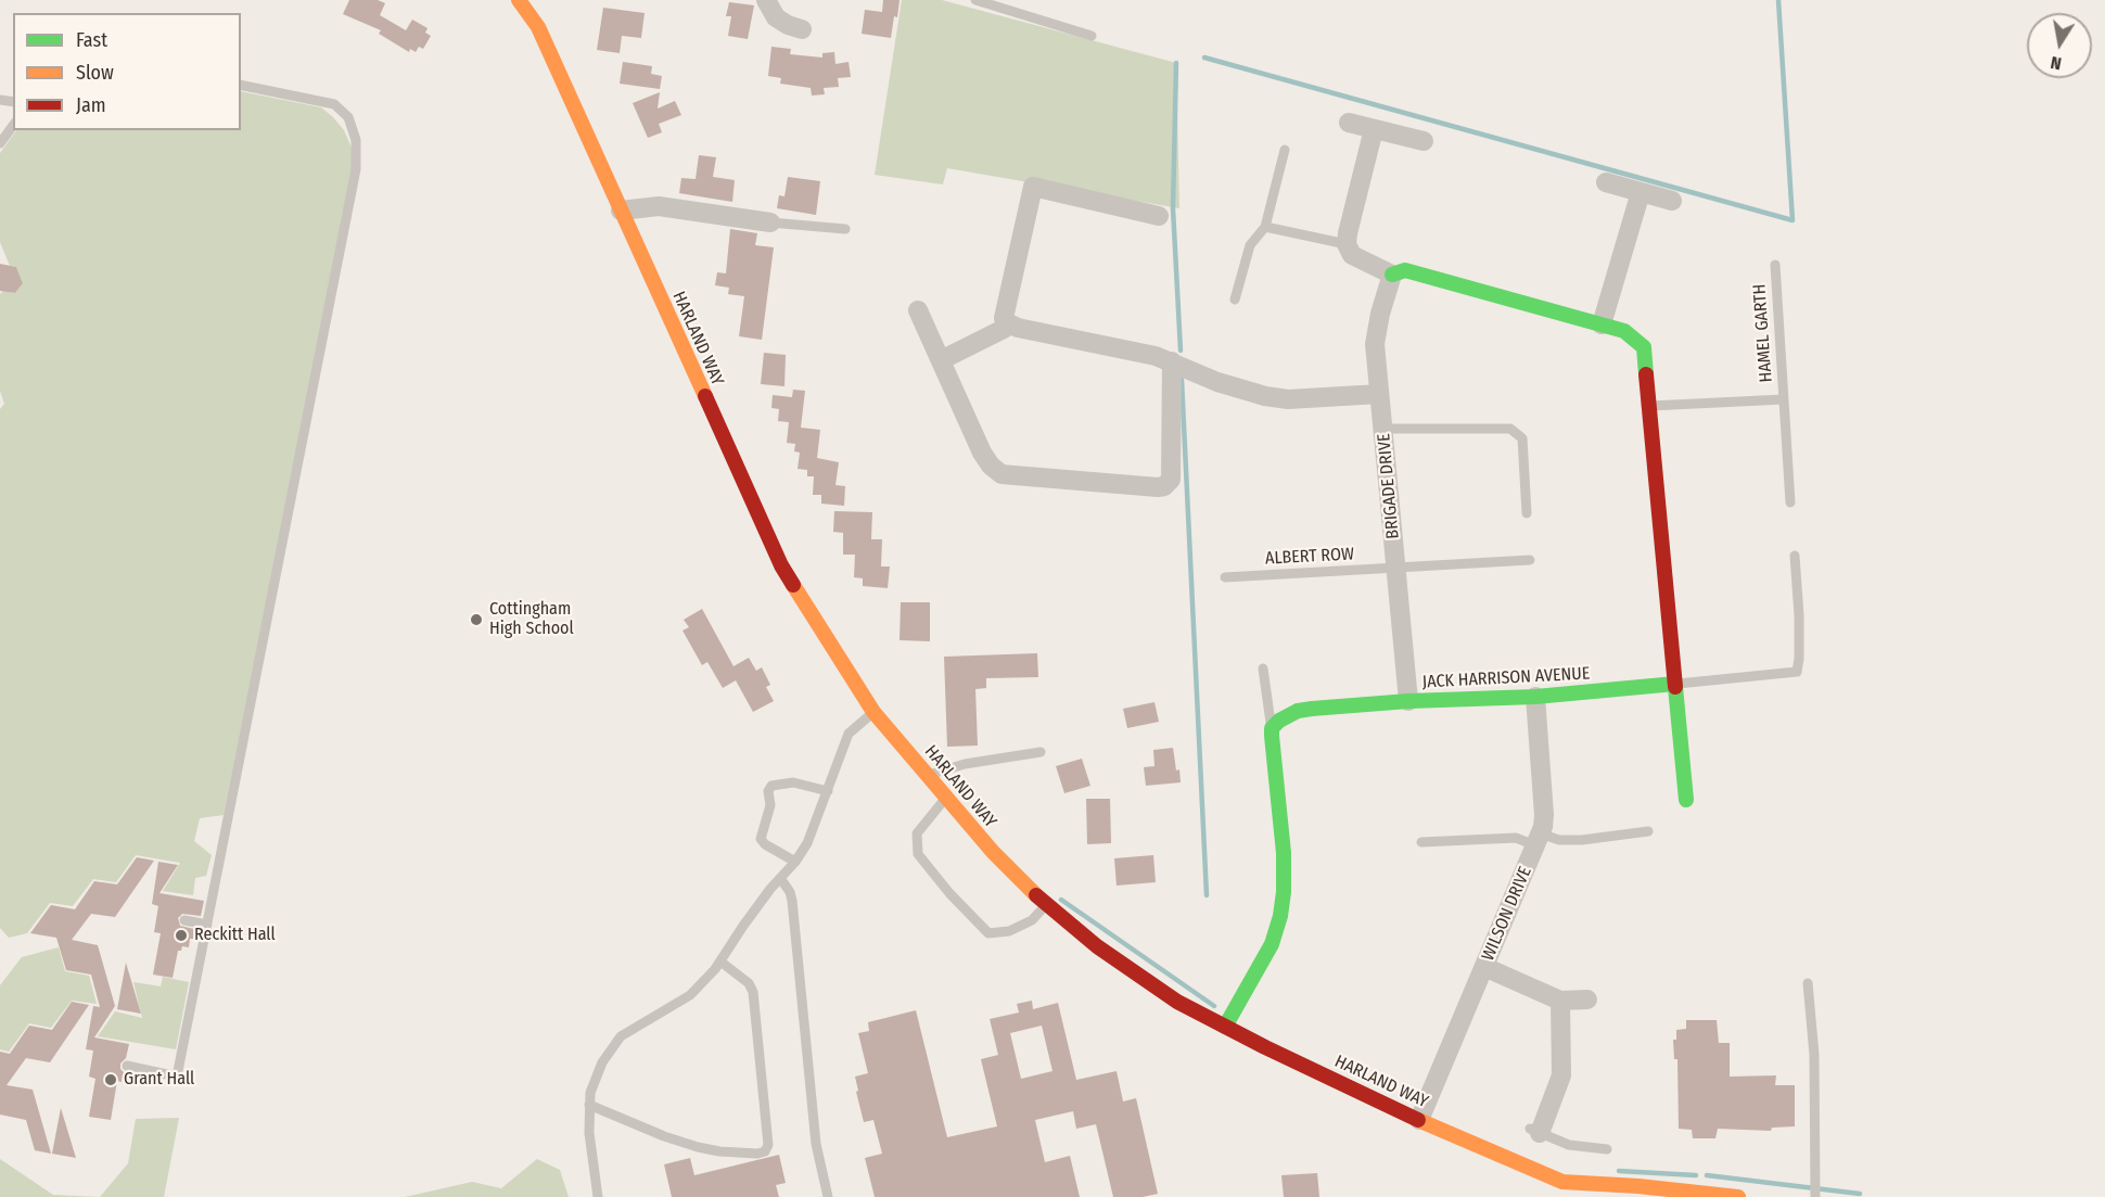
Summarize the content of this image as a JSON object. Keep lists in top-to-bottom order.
{
  "streets": {
    "main road": ["HARLAND WAY", "JACK HARRISON AVENUE"],
    "street": ["BRIGADE DRIVE", "WILSON DRIVE"],
    "lane": ["HAMEL GARTH", "ALBERT ROW"]
  },
  "crossings": [
    ["HARLAND WAY", "WILSON DRIVE"],
    ["BRIGADE DRIVE", "ALBERT ROW"],
    ["BRIGADE DRIVE", "JACK HARRISON AVENUE"],
    ["JACK HARRISON AVENUE", "WILSON DRIVE"]
  ],
  "places": ["Cottingham High School", "Reckitt Hall", "Grant Hall"],
  "legend": ["Fast", "Slow", "Jam"],
  "north": "bottom"
}
